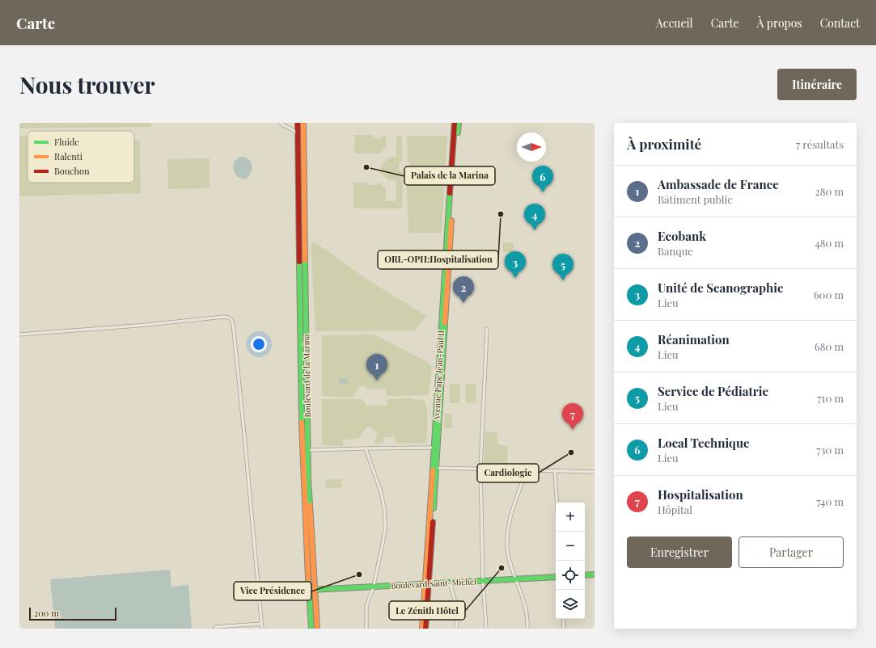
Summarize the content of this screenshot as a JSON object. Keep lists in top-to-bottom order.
{
  "streets": {
    "main road": ["Boulevard de la Marina", "Avenue Pape Jean-Paul II", "Boulevard Saint-Michel"]
  },
  "crossings": [
    ["Boulevard de la Marina", "Boulevard Saint-Michel"],
    ["Avenue Pape Jean-Paul II", "Boulevard Saint-Michel"]
  ],
  "places": [
    "Palais de la Marina",
    "ORL-OPH:Hospitalisation",
    "Cardiologie",
    "Le Zénith Hôtel",
    "Vice Présidence"
  ],
  "legend": ["Fluide", "Ralenti", "Bouchon"],
  "scale_bar": "200 m",
  "north": "right",
  "page": {
    "header": "Carte",
    "nav": [
      "Accueil",
      "Carte",
      "À propos",
      "Contact"
    ],
    "buttons": [
      "Itinéraire",
      ["Enregistrer", "Partager"]
    ],
    "title": "Nous trouver",
    "heading": ["À proximité", "7 résultats"],
    "list": [
      {
        "mark": "1",
        "name": "Ambassade de France",
        "note": "Bâtiment public",
        "value": "280 m"
      },
      {
        "mark": "2",
        "name": "Ecobank",
        "note": "Banque",
        "value": "480 m"
      },
      {
        "mark": "3",
        "name": "Unité de Scanographie",
        "note": "Lieu",
        "value": "600 m"
      },
      {
        "mark": "4",
        "name": "Réanimation",
        "note": "Lieu",
        "value": "680 m"
      },
      {
        "mark": "5",
        "name": "Service de Pédiatrie",
        "note": "Lieu",
        "value": "710 m"
      },
      {
        "mark": "6",
        "name": "Local Technique",
        "note": "Lieu",
        "value": "730 m"
      },
      {
        "mark": "7",
        "name": "Hospitalisation",
        "note": "Hôpital",
        "value": "740 m"
      }
    ],
    "pins": [
      "6",
      "4",
      "3",
      "5",
      "2",
      "1",
      "7"
    ],
    "map_buttons": ["+", "−"],
    "scale": "200 m"
  }
}
